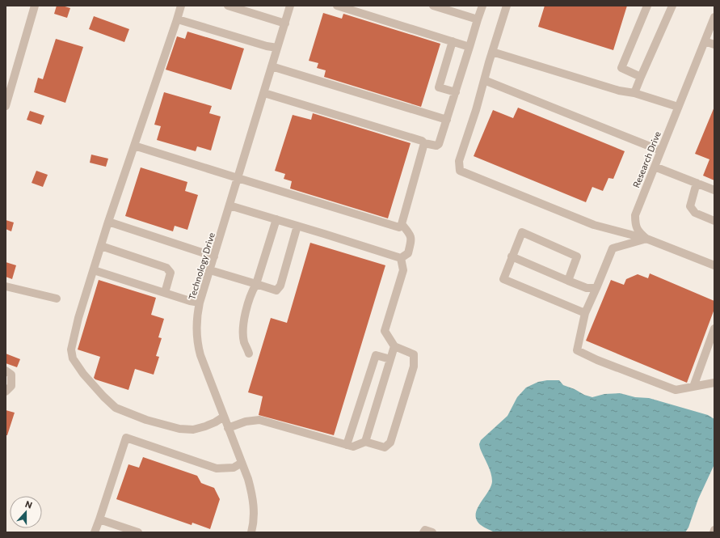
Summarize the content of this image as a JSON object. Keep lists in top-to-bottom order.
{
  "streets": {
    "street": ["Research Drive", "Technology Drive"]
  },
  "north": "top"
}
